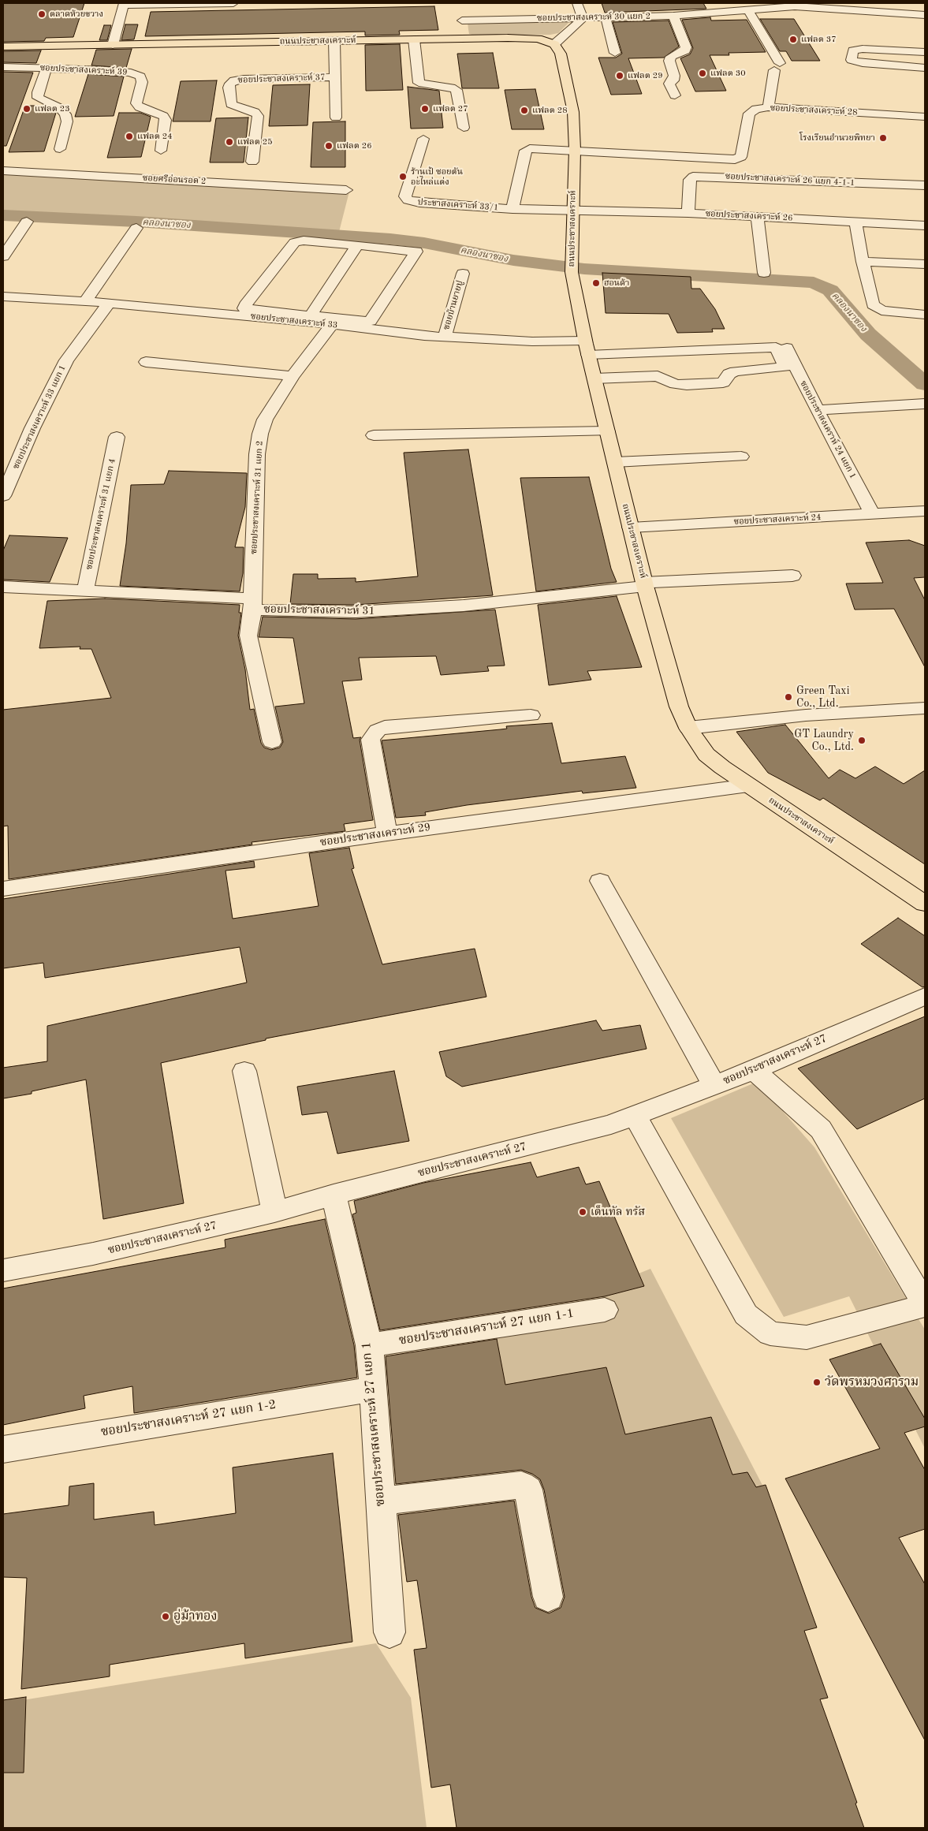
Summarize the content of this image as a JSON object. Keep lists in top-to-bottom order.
{
  "streets": {
    "main road": ["ถนนประชาสงเคราะห์"],
    "street": [
      "ซอยประชาสงเคราะห์ 30 แยก 2",
      "ซอยประชาสงเคราะห์ 39",
      "ซอยประชาสงเคราะห์ 37",
      "ซอยประชาสงเคราะห์ 28",
      "ซอยศรีอ่อนรอด 2",
      "ซอยประชาสงเคราะห์ 26 แยก 4-1-1",
      "ประชาสงเคราะห์ 33/1",
      "ซอยประชาสงเคราะห์ 26",
      "ซอยบ้านยายปู",
      "ซอยประชาสงเคราะห์ 33",
      "ซอยประชาสงเคราะห์ 33 แยก 1",
      "ซอยประชาสงเคราห์ 24 แยก 1",
      "ซอยประชาสงเคราะห์ 31 แยก 2",
      "ซอยประชาสงเคราะห์ 31 แยก 4",
      "ซอยประชาสงเคราะห์ 24",
      "ซอยประชาสงเคราะห์ 31",
      "ซอยประชาสงเคราะห์ 29",
      "ซอยประชาสงเคราะห์ 27",
      "ซอยประชาสงเคราะห์ 27 แยก 1-1",
      "ซอยประชาสงเคราะห์ 27 แยก 1-2",
      "ซอยประชาสงเคราะห์ 27 แยก 1"
    ]
  },
  "crossings": [
    ["ถนนประชาสงเคราะห์", "ซอยประชาสงเคราะห์ 37"],
    ["ถนนประชาสงเคราะห์", "ซอยประชาสงเคราะห์ 28"],
    ["ถนนประชาสงเคราะห์", "ประชาสงเคราะห์ 33/1"],
    ["ถนนประชาสงเคราะห์", "ซอยประชาสงเคราะห์ 26"],
    ["ถนนประชาสงเคราะห์", "ซอยประชาสงเคราะห์ 33"],
    ["ถนนประชาสงเคราะห์", "ซอยประชาสงเคราะห์ 24"],
    ["ถนนประชาสงเคราะห์", "ซอยประชาสงเคราะห์ 31"],
    ["ถนนประชาสงเคราะห์", "ซอยประชาสงเคราะห์ 29"],
    ["ซอยประชาสงเคราะห์ 26 แยก 4-1-1", "ซอยประชาสงเคราะห์ 26"],
    ["ประชาสงเคราะห์ 33/1", "ซอยประชาสงเคราะห์ 26"],
    ["ซอยบ้านยายปู", "ซอยประชาสงเคราะห์ 33"],
    ["ซอยประชาสงเคราะห์ 33", "ซอยประชาสงเคราะห์ 33 แยก 1"],
    ["ซอยประชาสงเคราะห์ 33", "ซอยประชาสงเคราะห์ 31 แยก 2"],
    ["ซอยประชาสงเคราห์ 24 แยก 1", "ซอยประชาสงเคราะห์ 24"],
    ["ซอยประชาสงเคราะห์ 31 แยก 2", "ซอยประชาสงเคราะห์ 31"],
    ["ซอยประชาสงเคราะห์ 31 แยก 4", "ซอยประชาสงเคราะห์ 31"],
    ["ซอยประชาสงเคราะห์ 27", "ซอยประชาสงเคราะห์ 27 แยก 1"],
    ["ซอยประชาสงเคราะห์ 27 แยก 1-1", "ซอยประชาสงเคราะห์ 27 แยก 1"],
    ["ซอยประชาสงเคราะห์ 27 แยก 1-2", "ซอยประชาสงเคราะห์ 27 แยก 1"]
  ],
  "water": ["คลองนาซอง"],
  "places": [
    "ตลาดห้วยขวาง",
    "แฟลต 37",
    "แฟลต 30",
    "แฟลต 29",
    "แฟลต 23",
    "แฟลต 27",
    "แฟลต 28",
    "แฟลต 24",
    "โรงเรียนอำนวยพิทยา",
    "แฟลต 25",
    "แฟลต 26",
    "ร้านเป้ ซอยตัน อะไหล่แต่ง",
    "ฮอนด้า",
    "Green Taxi Co., Ltd.",
    "GT Laundry Co., Ltd.",
    "เด็นทัล ทรัส",
    "วัดพรหมวงศาราม",
    "อู่ม้าทอง"
  ]
}
